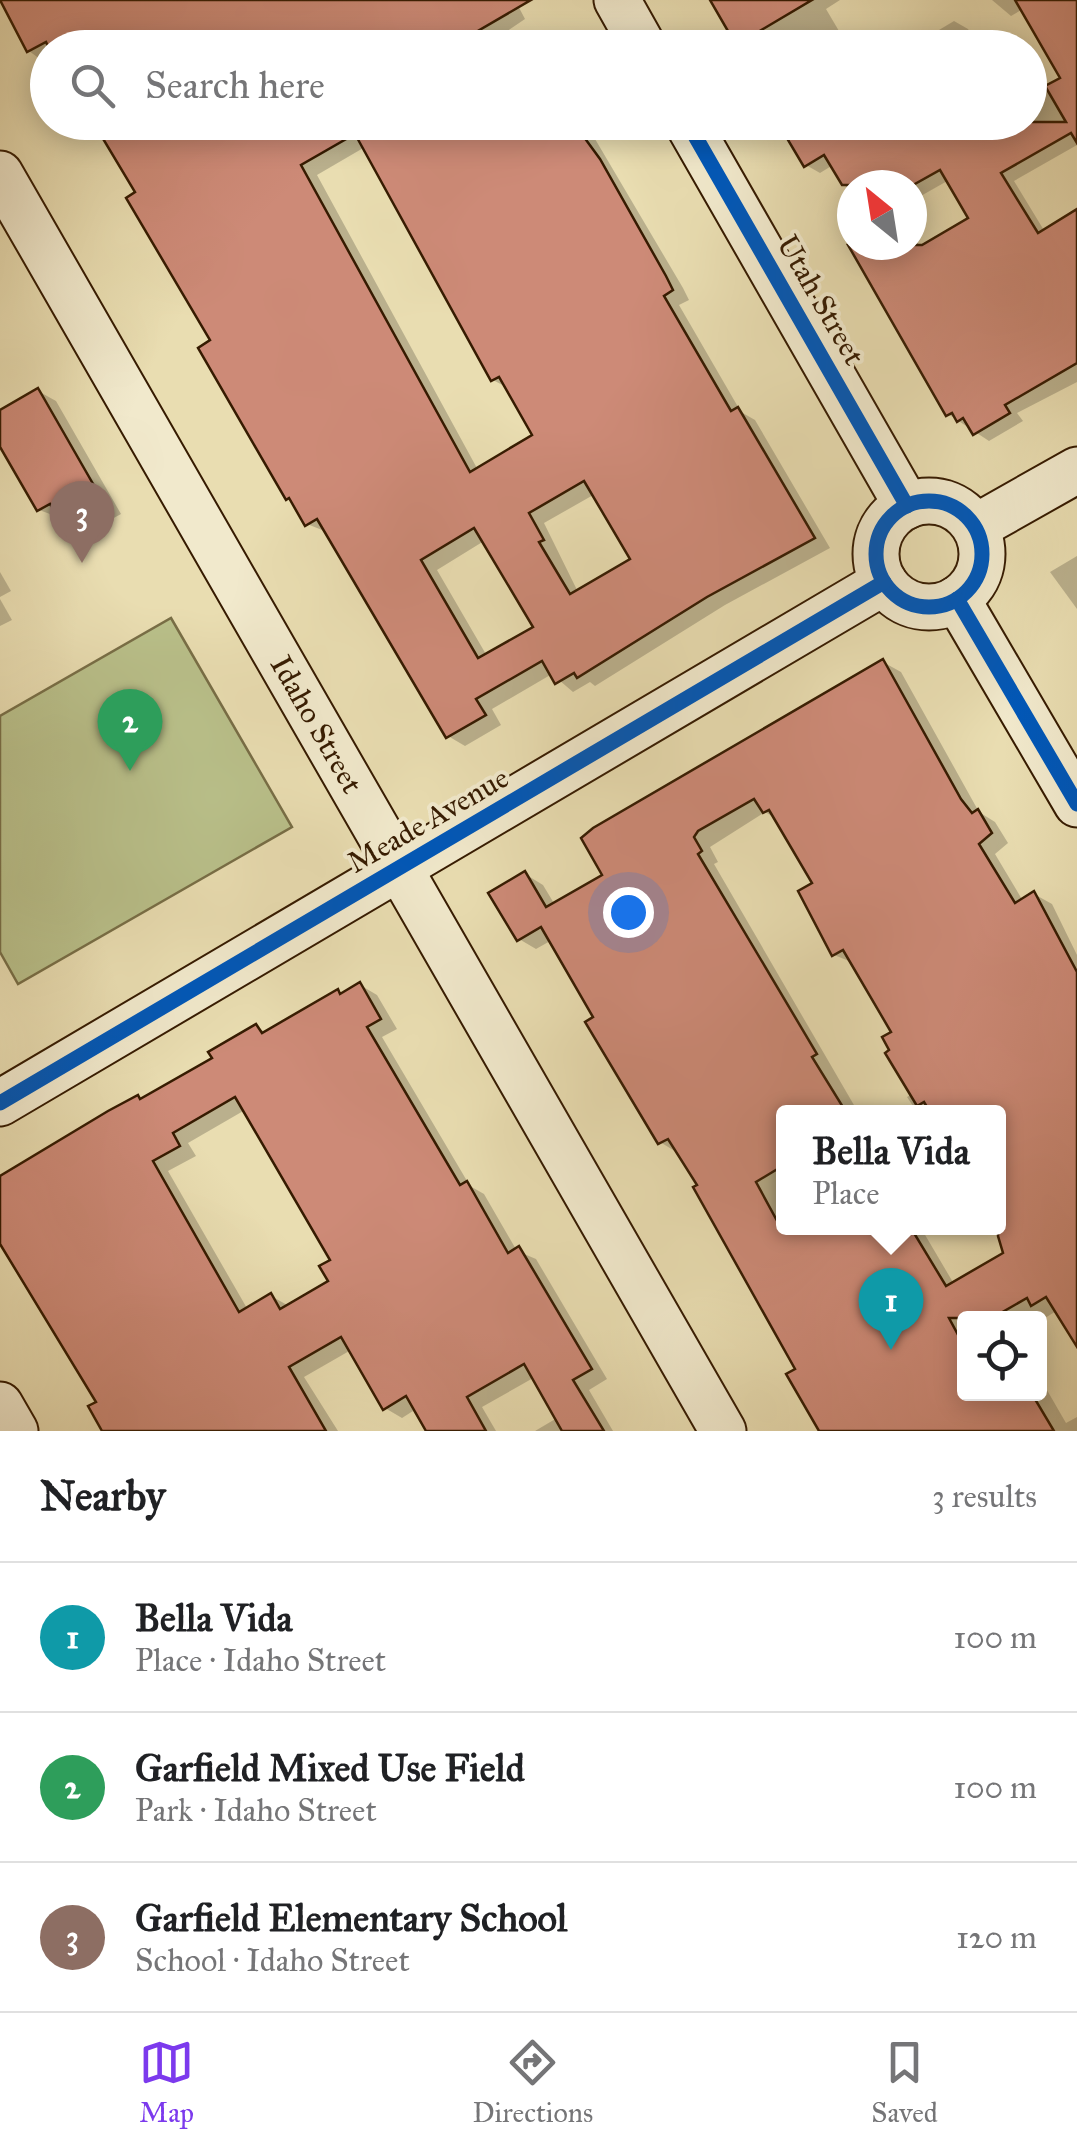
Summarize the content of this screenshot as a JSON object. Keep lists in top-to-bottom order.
{
  "streets": {
    "street": ["Utah Street", "Idaho Street", "Meade Avenue"]
  },
  "crossings": [
    ["Utah Street", "Meade Avenue"],
    ["Idaho Street", "Meade Avenue"]
  ],
  "north": "top left",
  "page": {
    "search": "Search here",
    "pins": ["3", "2", "1"],
    "popup": ["Bella Vida", "Place"],
    "heading": ["Nearby", "3 results"],
    "list": [
      {
        "mark": "1",
        "name": "Bella Vida",
        "note": "Place · Idaho Street",
        "value": "100 m"
      },
      {
        "mark": "2",
        "name": "Garfield Mixed Use Field",
        "note": "Park · Idaho Street",
        "value": "100 m"
      },
      {
        "mark": "3",
        "name": "Garfield Elementary School",
        "note": "School · Idaho Street",
        "value": "120 m"
      }
    ],
    "nav": ["Map", "Directions", "Saved"]
  }
}
